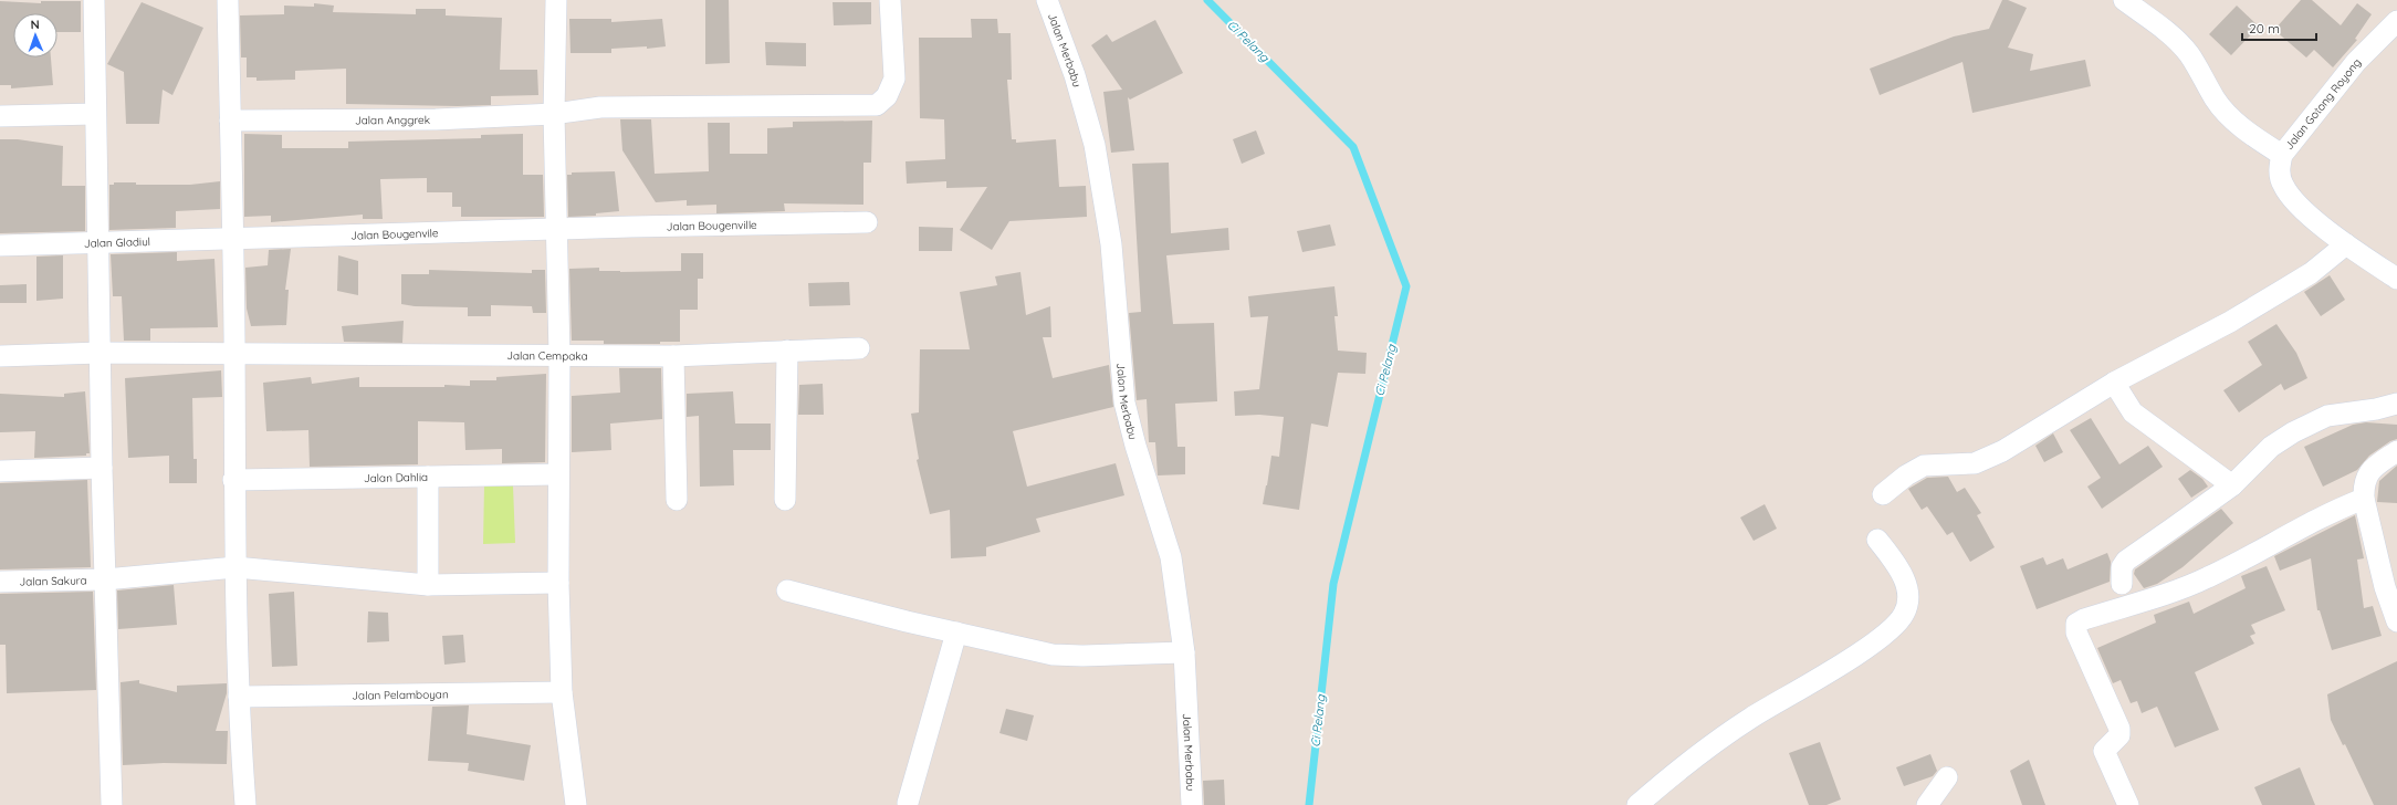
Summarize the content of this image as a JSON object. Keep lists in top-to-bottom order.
{
  "streets": {
    "street": [
      "Jalan Merbabu",
      "Jalan Gotong Royong",
      "Jalan Anggrek",
      "Jalan Bougenville",
      "Jalan Bougenvile",
      "Jalan Gladiul",
      "Jalan Cempaka",
      "Jalan Dahlia",
      "Jalan Sakura",
      "Jalan Pelamboyan"
    ]
  },
  "crossings": [
    ["Jalan Bougenville", "Jalan Bougenvile"],
    ["Jalan Bougenvile", "Jalan Gladiul"]
  ],
  "water": ["Ci Pelang"],
  "scale_bar": "20 m",
  "north": "top"
}
